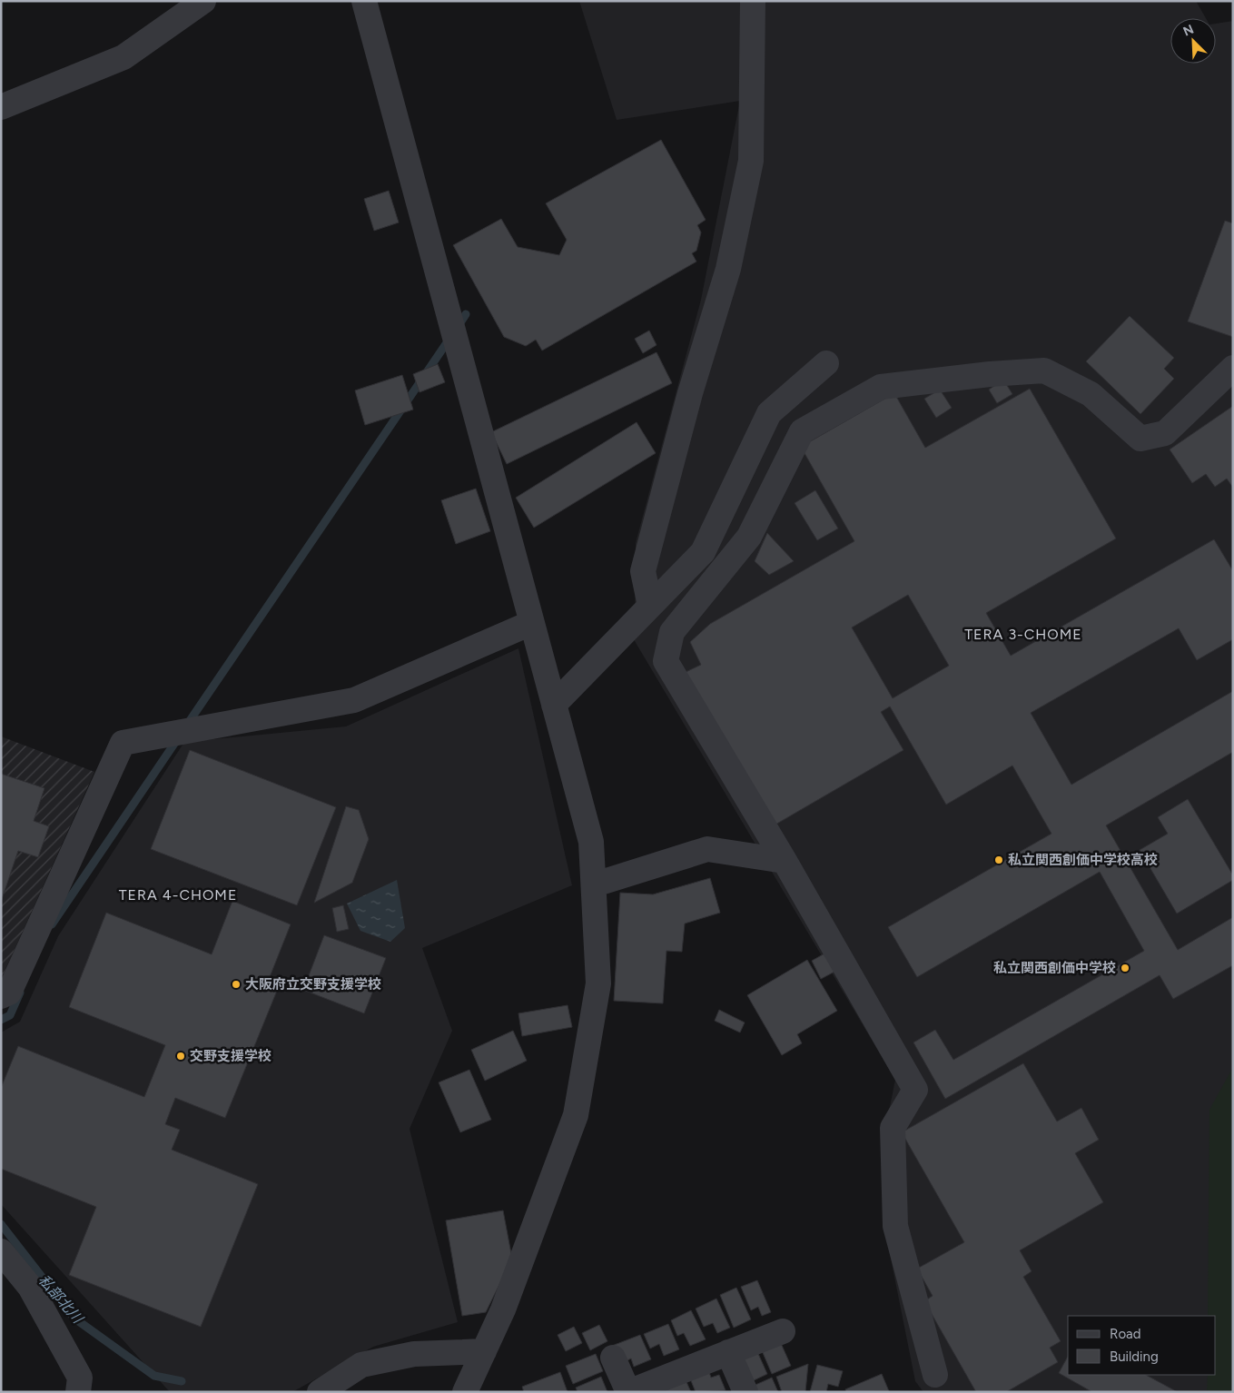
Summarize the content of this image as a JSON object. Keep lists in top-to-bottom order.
{
  "districts": ["TERA 3-CHOME", "TERA 4-CHOME"],
  "water": ["私部北川"],
  "places": [
    "私立関西創価中学校高校",
    "私立関西創価中学校",
    "大阪府立交野支援学校",
    "交野支援学校"
  ],
  "legend": ["Road", "Building"],
  "north": "top left"
}
